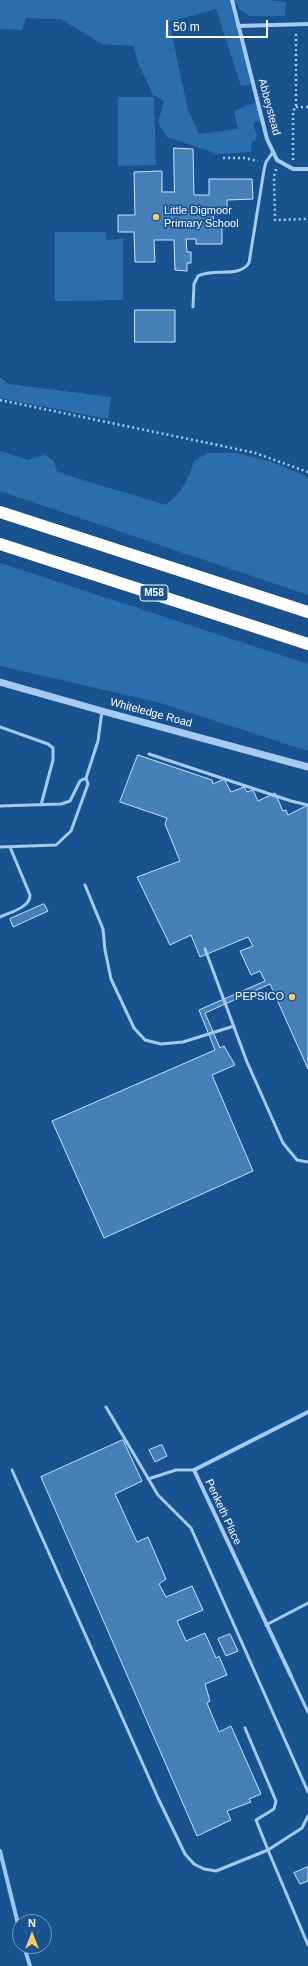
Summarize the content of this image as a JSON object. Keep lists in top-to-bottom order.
{
  "streets": {
    "highway": ["M58"],
    "street": ["Abbeystead", "Whiteledge Road", "Penketh Place"]
  },
  "places": ["Little Digmoor Primary School", "PEPSICO"],
  "scale_bar": "50 m",
  "north": "top"
}
